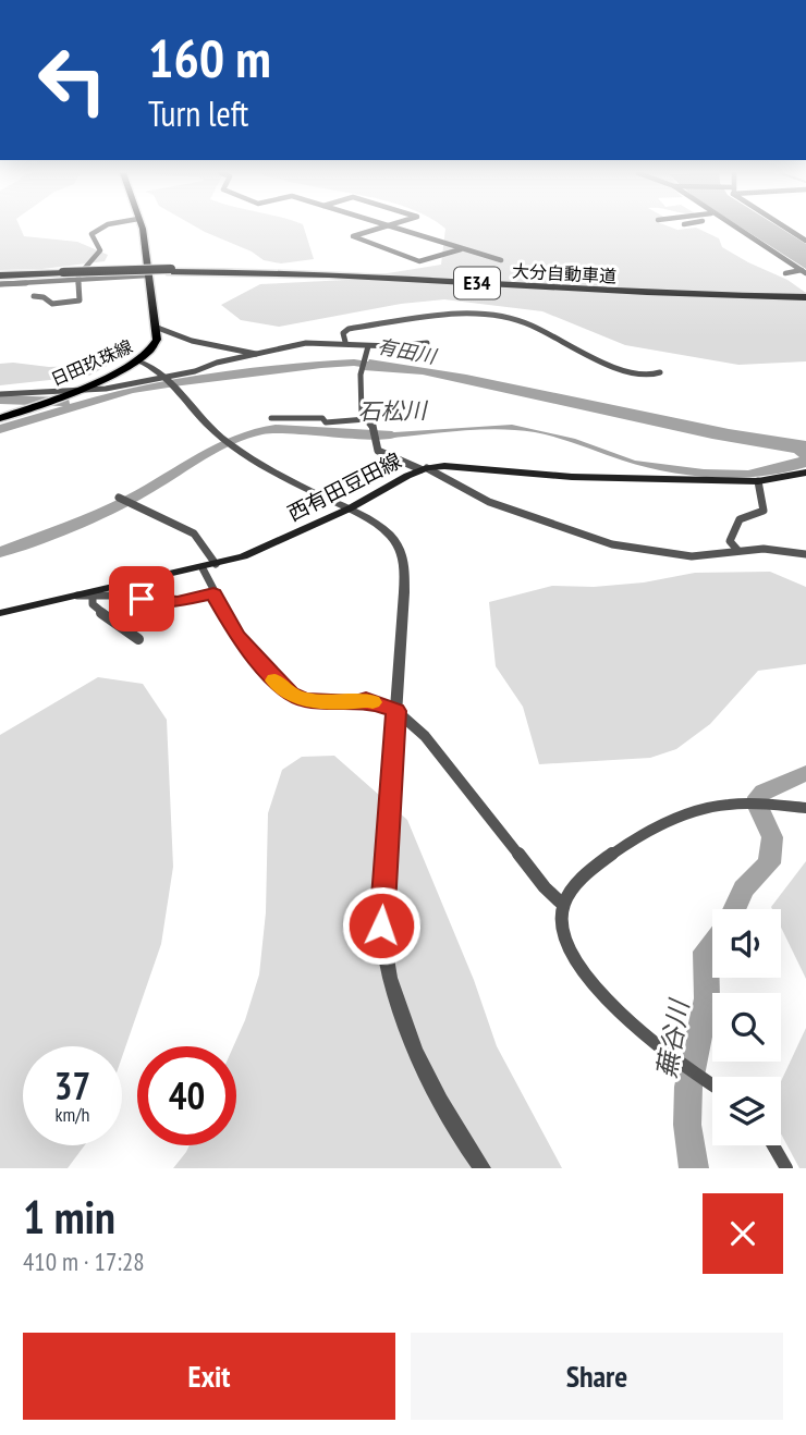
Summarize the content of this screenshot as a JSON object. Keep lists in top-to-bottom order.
{
  "streets": {
    "highway": ["大分自動車道", "E34"],
    "main road": ["日田玖珠線", "西有田豆田線"]
  },
  "water": ["有田川", "石松川", "蕪谷川"],
  "page": {
    "turn": ["160 m", "Turn left"],
    "speed": "37 km/h",
    "limit": "40",
    "heading": ["1 min", "410 m · 17:28"],
    "buttons": ["Exit", "Share"]
  }
}
